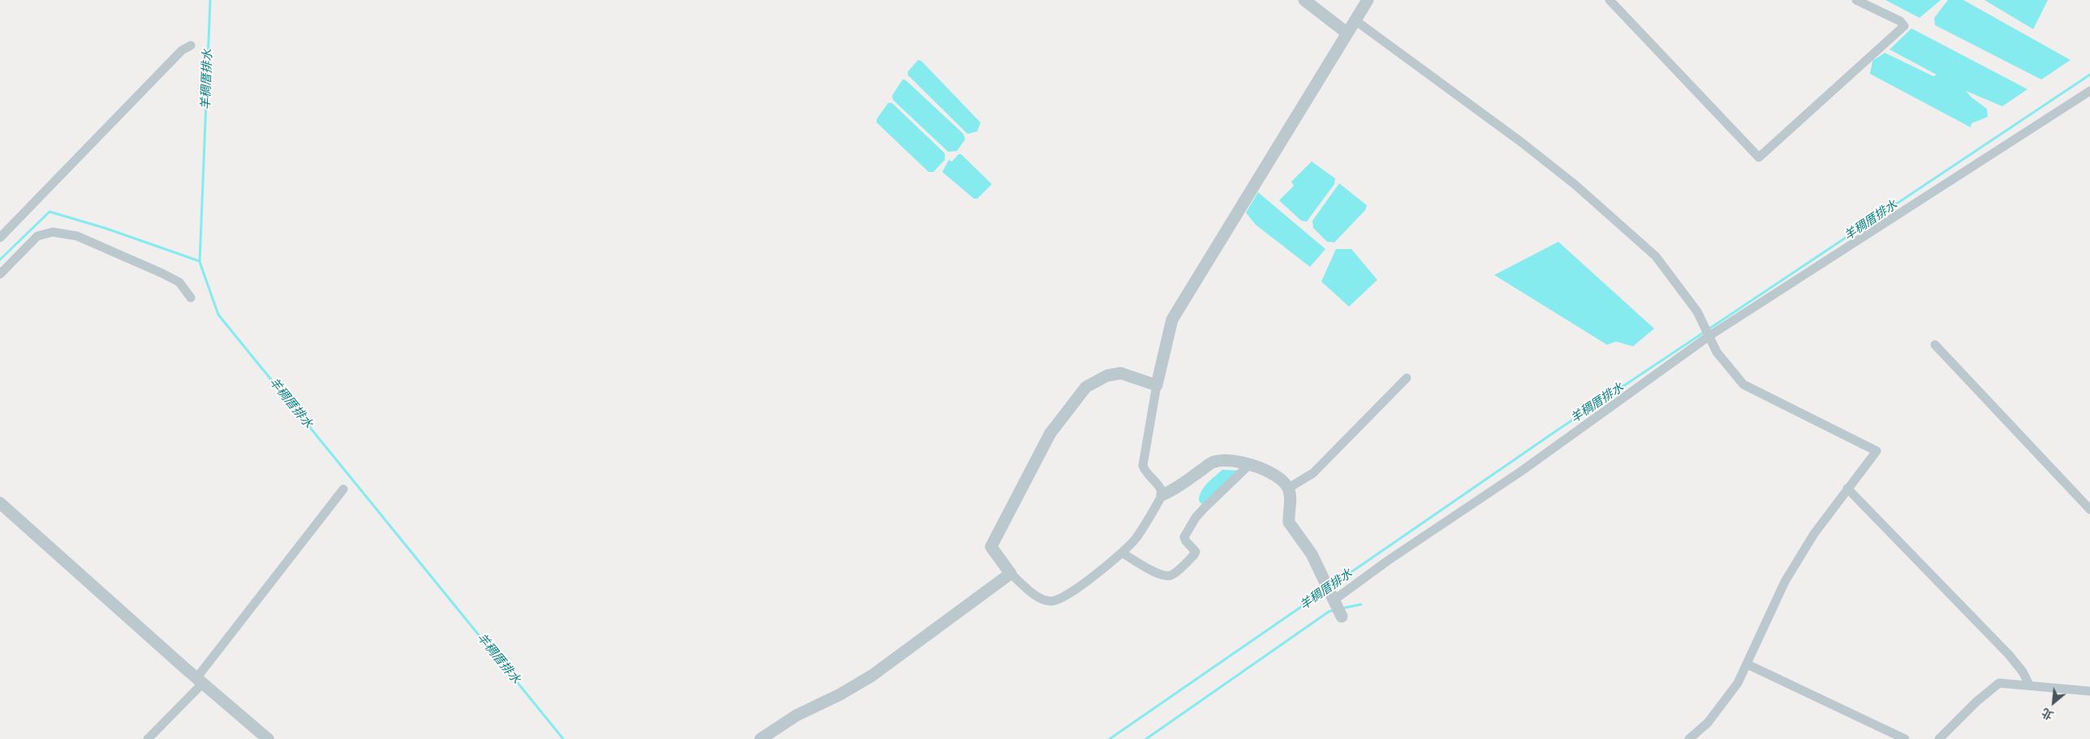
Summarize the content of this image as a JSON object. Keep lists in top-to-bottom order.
{
  "water": ["羊稠厝排水"],
  "north": "bottom left"
}
